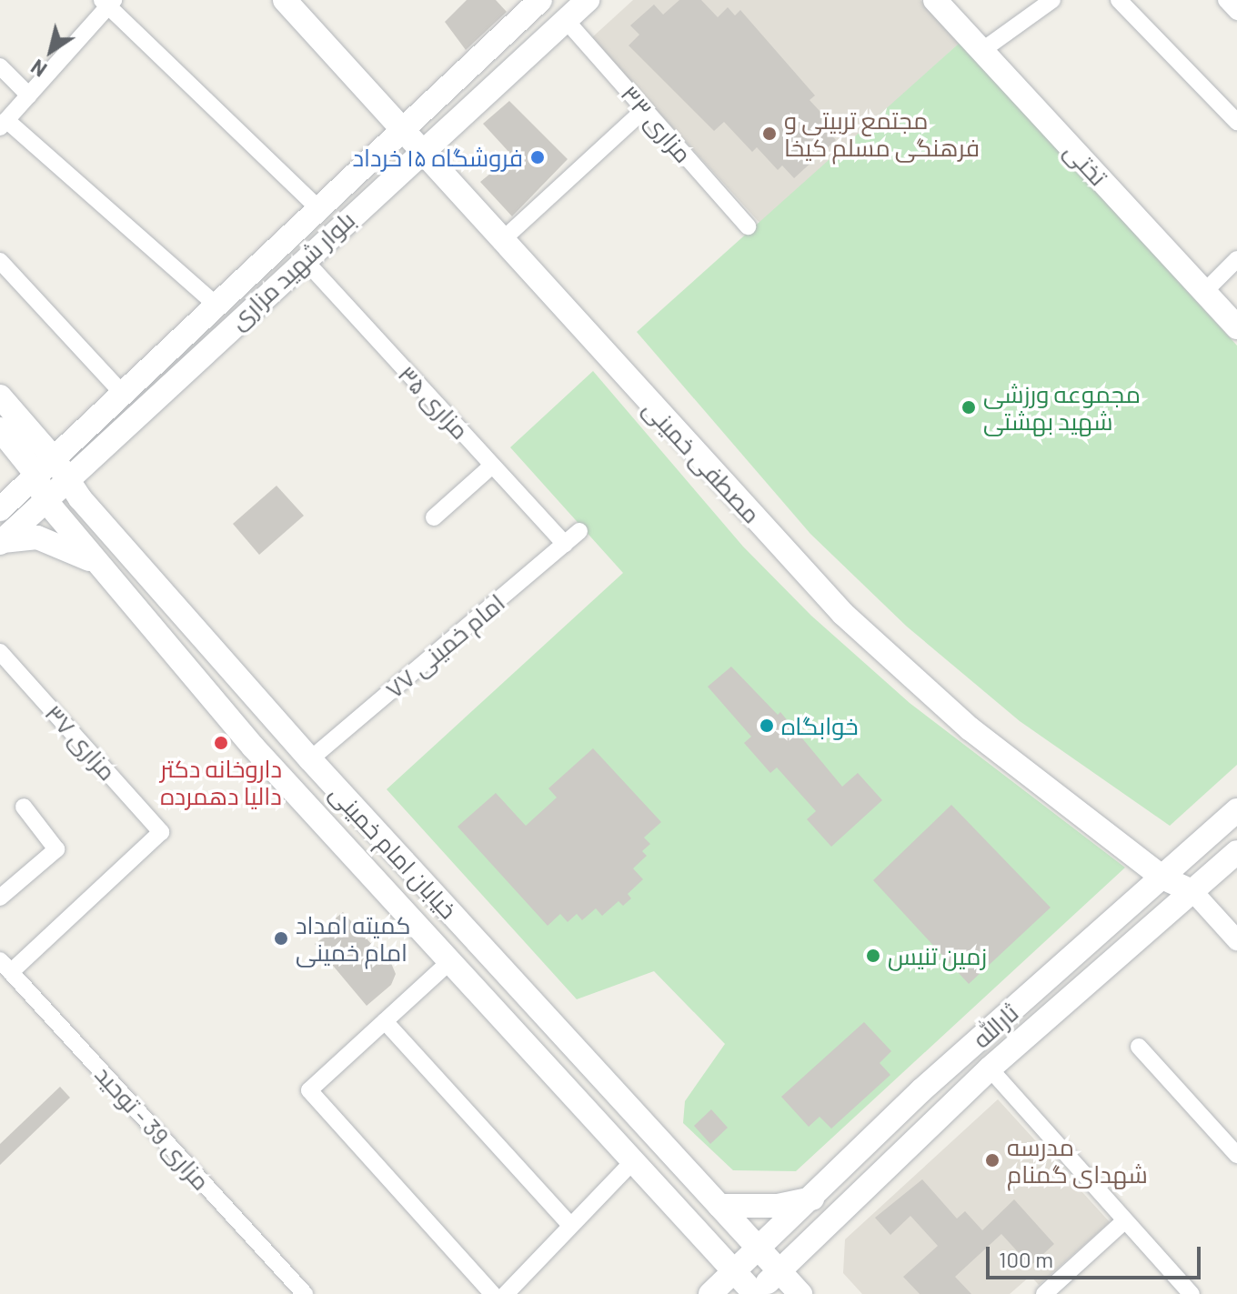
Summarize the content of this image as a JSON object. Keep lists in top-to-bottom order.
{
  "streets": {
    "main road": [
      "تختی",
      "بلوار شهید مزاری",
      "مصطفی خمینی",
      "خیابان امام خمینی",
      "ثارالله"
    ],
    "street": [
      "مزاری ۳۳",
      "مزاری ۳۵",
      "امام خمینی ۷۷",
      "مزاری ۳۷",
      "مزاری 39 - توحید"
    ]
  },
  "crossings": [
    ["مزاری ۳۳", "بلوار شهید مزاری"],
    ["بلوار شهید مزاری", "مزاری ۳۵"],
    ["بلوار شهید مزاری", "مصطفی خمینی"],
    ["بلوار شهید مزاری", "خیابان امام خمینی"],
    ["مزاری ۳۵", "امام خمینی ۷۷"],
    ["مصطفی خمینی", "ثارالله"],
    ["امام خمینی ۷۷", "خیابان امام خمینی"],
    ["مزاری ۳۷", "مزاری 39 - توحید"],
    ["خیابان امام خمینی", "ثارالله"]
  ],
  "places": [
    "مجتمع تربیتی و فرهنگی مسلم کیخا",
    "فروشگاه ۱۵ خرداد",
    "مجموعه ورزشی شهید بهشتی",
    "خوابگاه",
    "داروخانه دکتر دالیا دهمرده",
    "کمیته امداد امام خمینی",
    "زمین تنیس",
    "مدرسه شهدای گمنام"
  ],
  "scale_bar": "100 m",
  "north": "bottom left"
}
